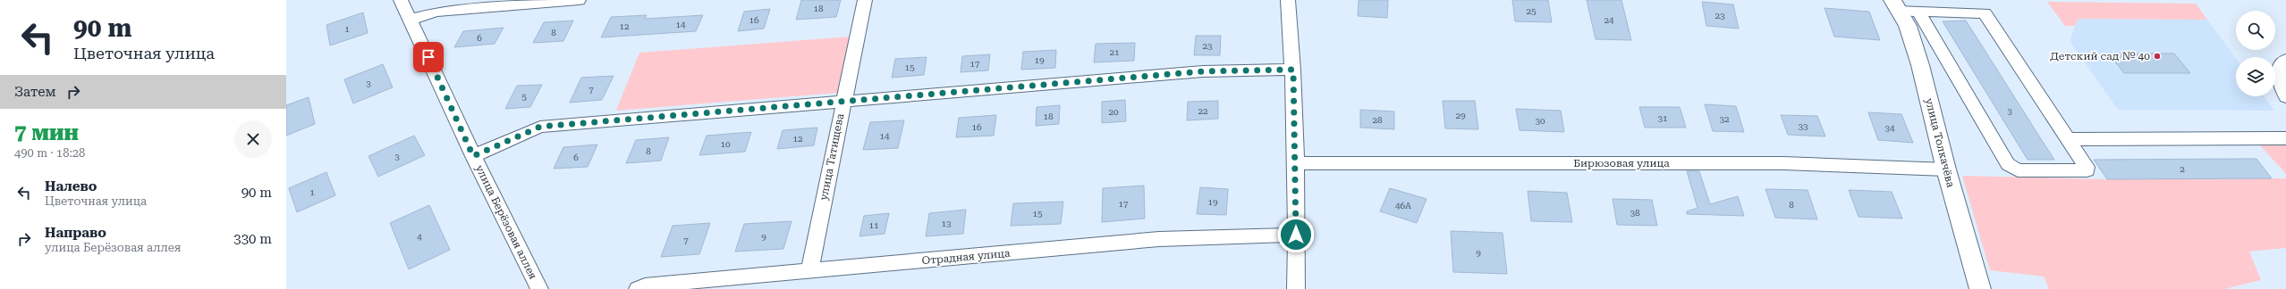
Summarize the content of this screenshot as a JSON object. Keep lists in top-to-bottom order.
{
  "streets": {
    "street": [
      "улица Толкачёва",
      "улица Татищева",
      "Бирюзовая улица",
      "улица Берёзовая аллея",
      "Отрадная улица"
    ]
  },
  "crossings": [
    ["улица Толкачёва", "Бирюзовая улица"],
    ["улица Татищева", "Отрадная улица"]
  ],
  "places": ["Детский сад № 40"],
  "house_numbers": [
    "18",
    "25",
    "23",
    "16",
    "24",
    "14",
    "12",
    "1",
    "8",
    "6",
    "23",
    "21",
    "19",
    "17",
    "15",
    "3",
    "7",
    "5",
    "22",
    "3",
    "20",
    "29",
    "18",
    "31",
    "32",
    "28",
    "30",
    "33",
    "16",
    "34",
    "14",
    "12",
    "10",
    "8",
    "3",
    "6",
    "2",
    "1",
    "19",
    "17",
    "8",
    "46А",
    "38",
    "15",
    "13",
    "11",
    "4",
    "9",
    "7",
    "9"
  ],
  "page": {
    "turn": ["90 m", "Цветочная улица"],
    "then": "Затем",
    "heading": ["7 мин", "490 m · 18:28"],
    "list": [
      {
        "name": "Налево",
        "note": "Цветочная улица",
        "value": "90 m"
      },
      {
        "name": "Направо",
        "note": "улица Берёзовая аллея",
        "value": "330 m"
      }
    ]
  }
}
